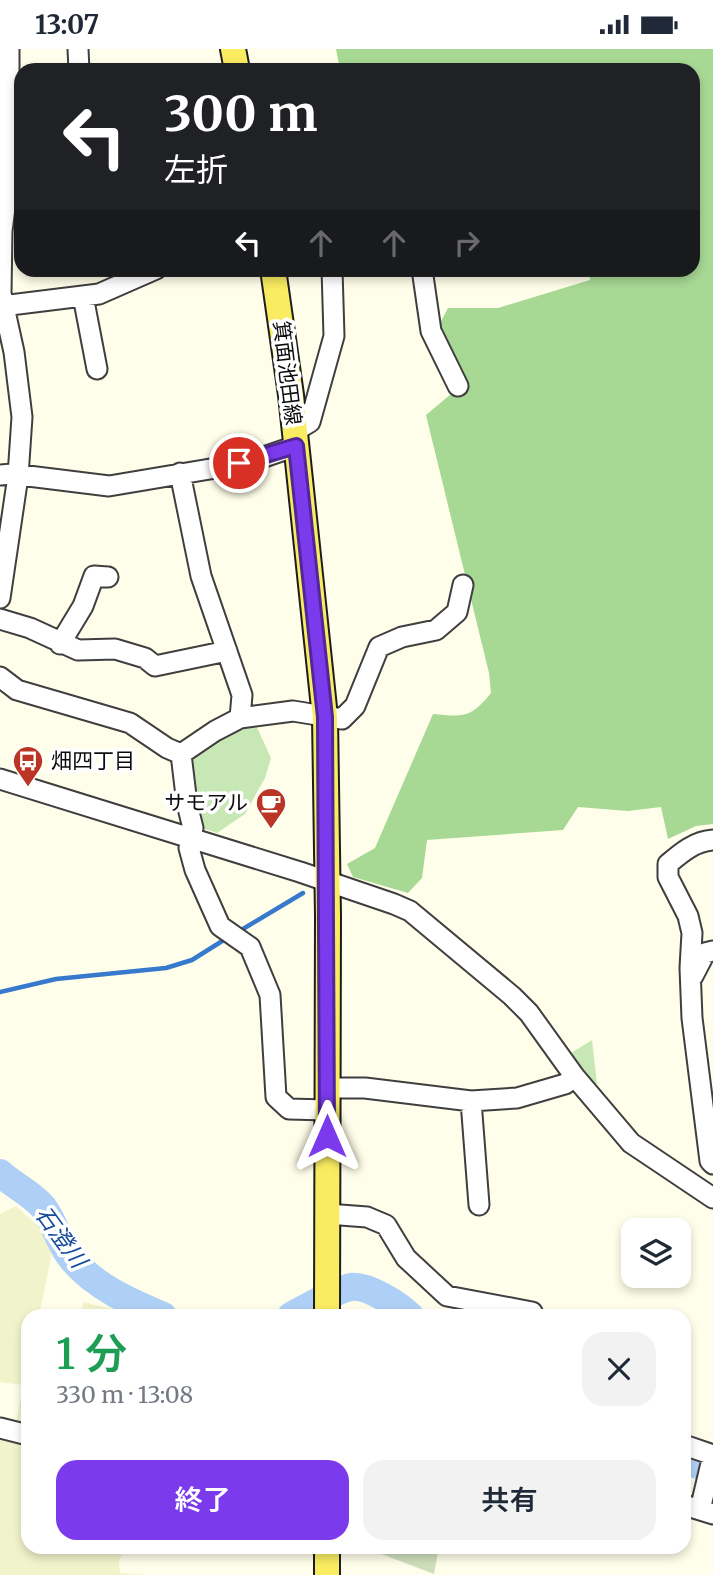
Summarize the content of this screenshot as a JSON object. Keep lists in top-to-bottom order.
{
  "streets": {
    "main road": ["箕面池田線"]
  },
  "water": ["石澄川"],
  "places": {
    "bus stop": ["畑四丁目"],
    "cafe": ["サモアル"]
  },
  "page": {
    "status": "13:07",
    "turn": ["300 m", "左折"],
    "heading": ["1 分", "330 m · 13:08"],
    "buttons": ["終了", "共有"]
  }
}
